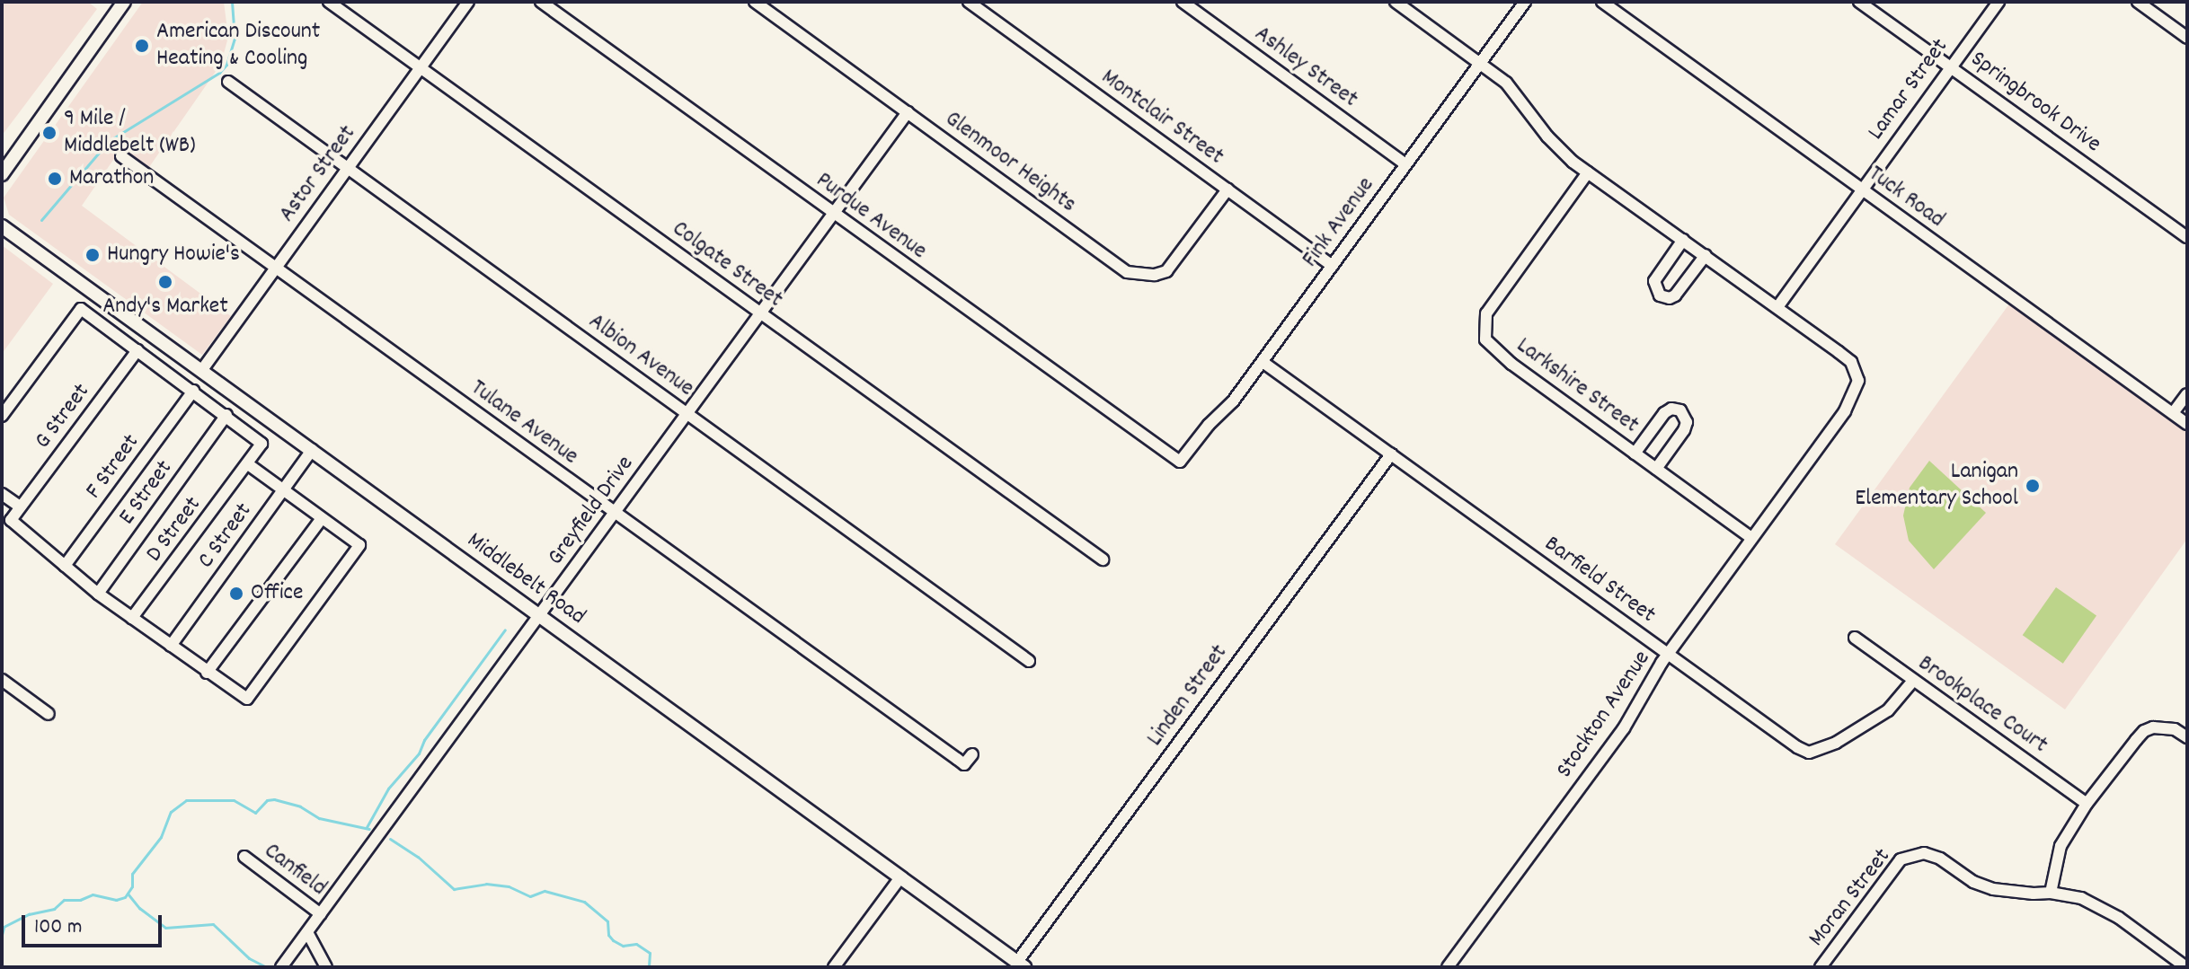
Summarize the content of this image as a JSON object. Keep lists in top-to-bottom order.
{
  "streets": {
    "street": [
      "Ashley Street",
      "Lamar Street",
      "Springbrook Drive",
      "Montclair Street",
      "Glenmoor Heights",
      "Astor Street",
      "Tuck Road",
      "Purdue Avenue",
      "Fink Avenue",
      "Colgate Street",
      "Albion Avenue",
      "Larkshire Street",
      "G Street",
      "Tulane Avenue",
      "F Street",
      "E Street",
      "Greyfield Drive",
      "D Street",
      "C Street",
      "Middlebelt Road",
      "Barfield Street",
      "Linden Street",
      "Brookplace Court",
      "Stockton Avenue",
      "Canfield",
      "Moran Street"
    ]
  },
  "crossings": [
    ["Ashley Street", "Fink Avenue"],
    ["Lamar Street", "Springbrook Drive"],
    ["Lamar Street", "Tuck Road"],
    ["Lamar Street", "Stockton Avenue"],
    ["Montclair Street", "Glenmoor Heights"],
    ["Montclair Street", "Fink Avenue"],
    ["Glenmoor Heights", "Greyfield Drive"],
    ["Astor Street", "Colgate Street"],
    ["Astor Street", "Albion Avenue"],
    ["Astor Street", "Tulane Avenue"],
    ["Astor Street", "Middlebelt Road"],
    ["Purdue Avenue", "Fink Avenue"],
    ["Purdue Avenue", "Greyfield Drive"],
    ["Fink Avenue", "Barfield Street"],
    ["Colgate Street", "Greyfield Drive"],
    ["Albion Avenue", "Greyfield Drive"],
    ["Larkshire Street", "Stockton Avenue"],
    ["Tulane Avenue", "Greyfield Drive"],
    ["Greyfield Drive", "Middlebelt Road"],
    ["Greyfield Drive", "Canfield"],
    ["C Street", "Middlebelt Road"],
    ["Middlebelt Road", "Linden Street"],
    ["Barfield Street", "Linden Street"],
    ["Barfield Street", "Brookplace Court"],
    ["Barfield Street", "Stockton Avenue"]
  ],
  "places": [
    "American Discount Heating & Cooling",
    "9 Mile / Middlebelt (WB)",
    "Marathon",
    "Hungry Howie's",
    "Andy's Market",
    "Lanigan Elementary School",
    "Office"
  ],
  "scale_bar": "100 m"
}
